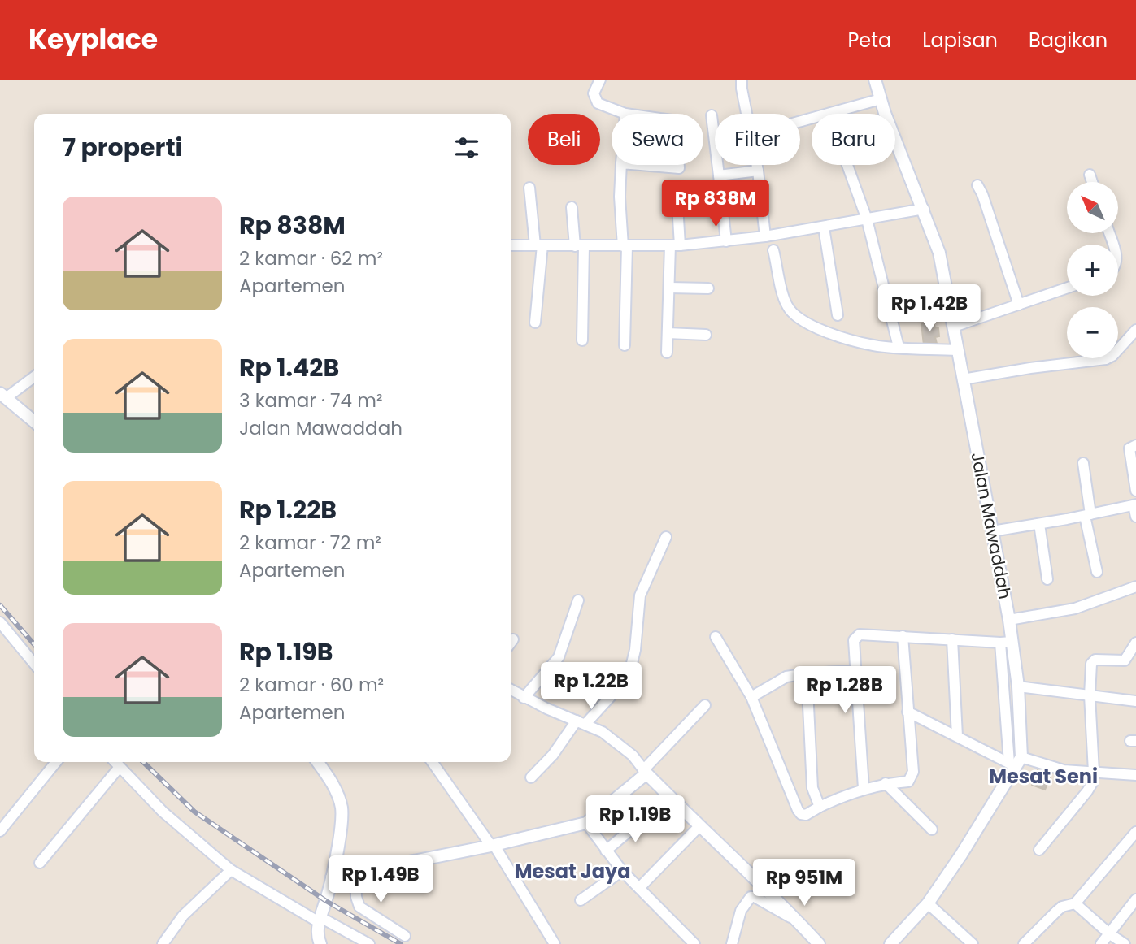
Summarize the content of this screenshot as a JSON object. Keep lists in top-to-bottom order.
{
  "streets": {
    "street": ["Jalan Mawaddah"]
  },
  "districts": ["Mesat Seni", "Mesat Jaya"],
  "north": "top left",
  "page": {
    "header": "Keyplace",
    "nav": ["Peta", "Lapisan", "Bagikan"],
    "chip": [
      "Beli",
      "Sewa",
      "Filter",
      "Baru"
    ],
    "heading": "7 properti",
    "price": [
      "Rp 838M",
      "Rp 1.42B",
      "Rp 1.22B",
      "Rp 1.28B",
      "Rp 1.19B",
      "Rp 1.49B",
      "Rp 951M"
    ],
    "map_buttons": ["+", "−"],
    "list": [
      {
        "name": "Rp 838M",
        "note": "2 kamar · 62 m² · Apartemen"
      },
      {
        "name": "Rp 1.42B",
        "note": "3 kamar · 74 m² · Jalan Mawaddah"
      },
      {
        "name": "Rp 1.22B",
        "note": "2 kamar · 72 m² · Apartemen"
      },
      {
        "name": "Rp 1.19B",
        "note": "2 kamar · 60 m² · Apartemen"
      }
    ]
  }
}
